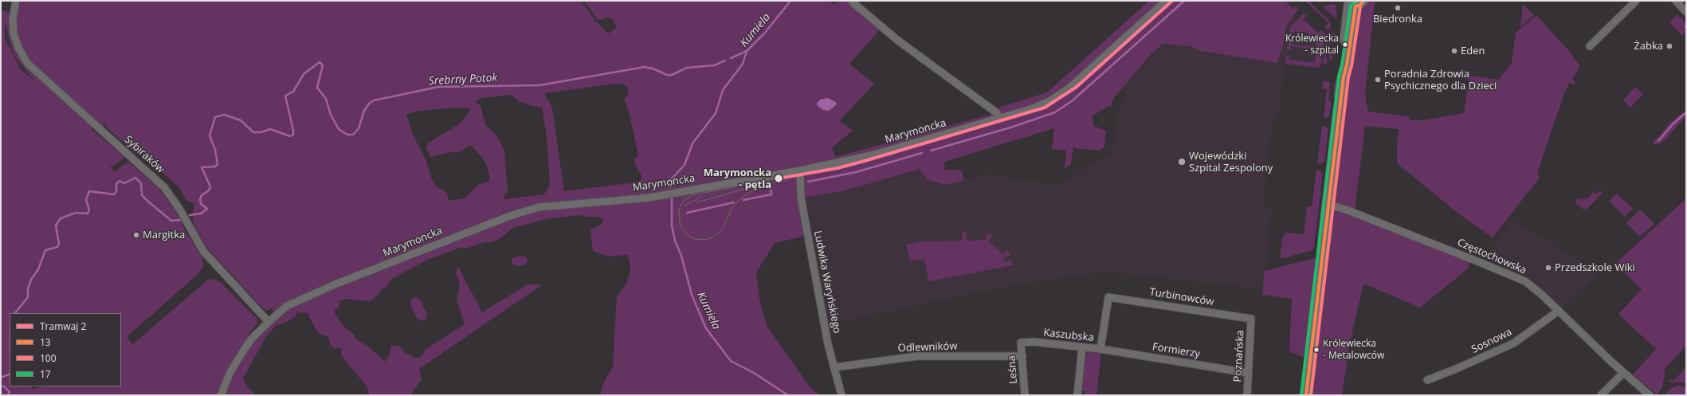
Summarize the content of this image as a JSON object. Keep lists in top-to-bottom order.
{
  "streets": {
    "street": [
      "Marymoncka",
      "Sybiraków",
      "Częstochowska",
      "Ludwika Waryńskiego",
      "Turbinowców",
      "Kaszubska",
      "Sosnowa",
      "Odlewników",
      "Formierzy",
      "Poznańska",
      "Leśna"
    ]
  },
  "crossings": [
    ["Marymoncka", "Sybiraków"],
    ["Marymoncka", "Ludwika Waryńskiego"],
    ["Częstochowska", "Sosnowa"],
    ["Ludwika Waryńskiego", "Odlewników"],
    ["Turbinowców", "Kaszubska"],
    ["Turbinowców", "Poznańska"],
    ["Kaszubska", "Formierzy"],
    ["Kaszubska", "Leśna"],
    ["Odlewników", "Leśna"],
    ["Formierzy", "Poznańska"]
  ],
  "water": ["Kumiela", "Srebrny Potok"],
  "places": [
    "Biedronka",
    "Królewiecka - szpital",
    "Żabka",
    "Eden",
    "Poradnia Zdrowia Psychicznego dla Dzieci",
    "Wojewódzki Szpital Zespolony",
    "Marymoncka - pętla",
    "Margitka",
    "Przedszkole Wiki",
    "Królewiecka - Metalowców"
  ],
  "lines": [
    "tram line 2",
    "transit line 13",
    "transit line 17",
    "transit line 100"
  ],
  "legend": [
    "Tramwaj 2",
    "13",
    "100",
    "17"
  ]
}
